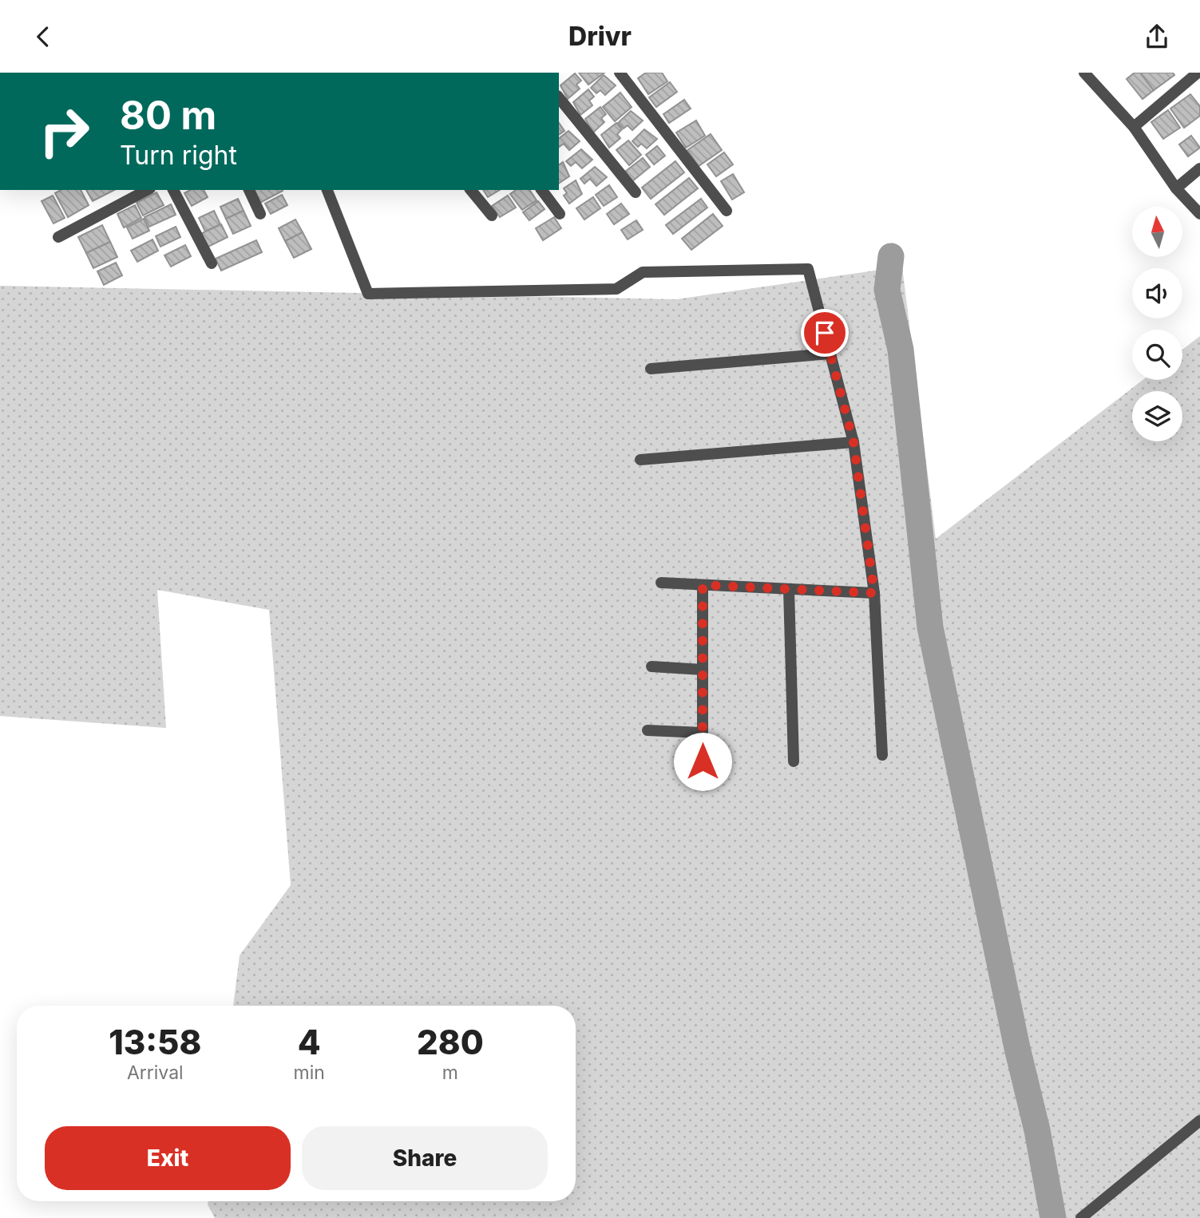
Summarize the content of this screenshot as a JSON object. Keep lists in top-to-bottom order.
{
  "north": "top",
  "page": {
    "header": "Drivr",
    "turn": ["80 m", "Turn right"],
    "eta": [
      "13:58",
      "Arrival",
      "4",
      "min",
      "280",
      "m"
    ],
    "buttons": ["Exit", "Share"]
  }
}
